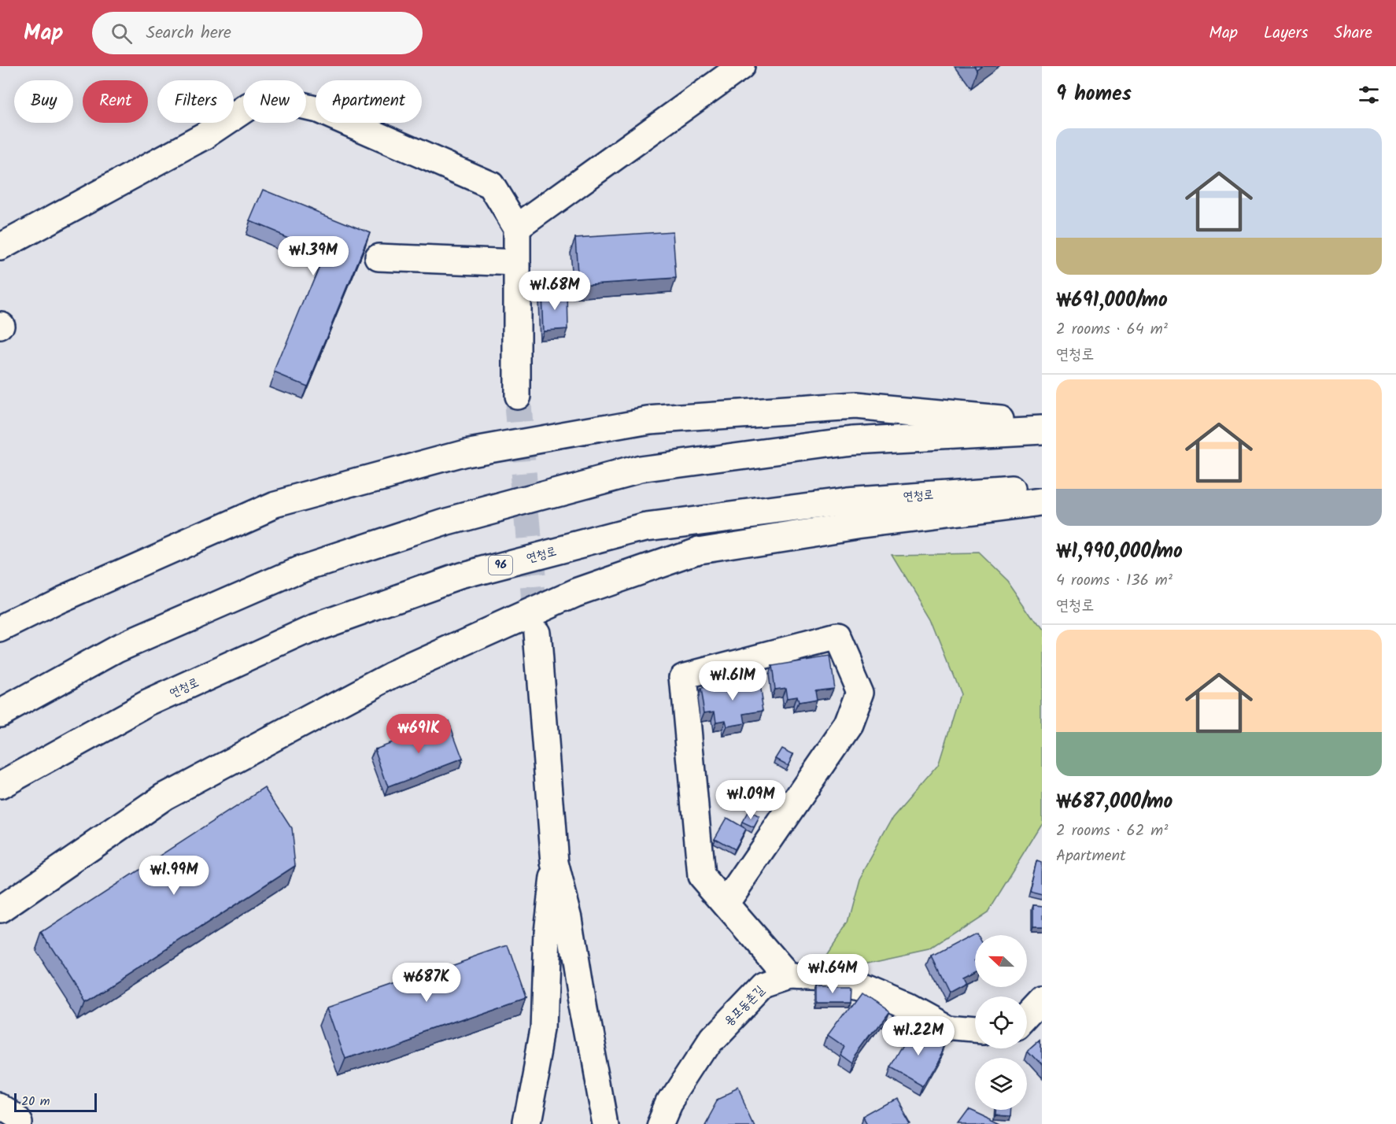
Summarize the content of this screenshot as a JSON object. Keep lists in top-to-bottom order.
{
  "streets": {
    "main road": ["연청로", "96", "용포동촌길"]
  },
  "scale_bar": "20 m",
  "north": "left",
  "page": {
    "header": "Map",
    "search": "Search here",
    "nav": ["Map", "Layers", "Share"],
    "heading": "9 homes",
    "chip": [
      "Buy",
      "Rent",
      "Filters",
      "New",
      "Apartment"
    ],
    "list": [
      {
        "name": "₩691,000/mo",
        "note": "2 rooms · 64 m² · 연청로"
      },
      {
        "name": "₩1,990,000/mo",
        "note": "4 rooms · 136 m² · 연청로"
      },
      {
        "name": "₩687,000/mo",
        "note": "2 rooms · 62 m² · Apartment"
      }
    ],
    "price": [
      "₩1.39M",
      "₩1.68M",
      "₩1.61M",
      "₩691K",
      "₩1.09M",
      "₩1.99M",
      "₩1.64M",
      "₩687K",
      "₩1.22M"
    ],
    "scale": "20 m"
  }
}
